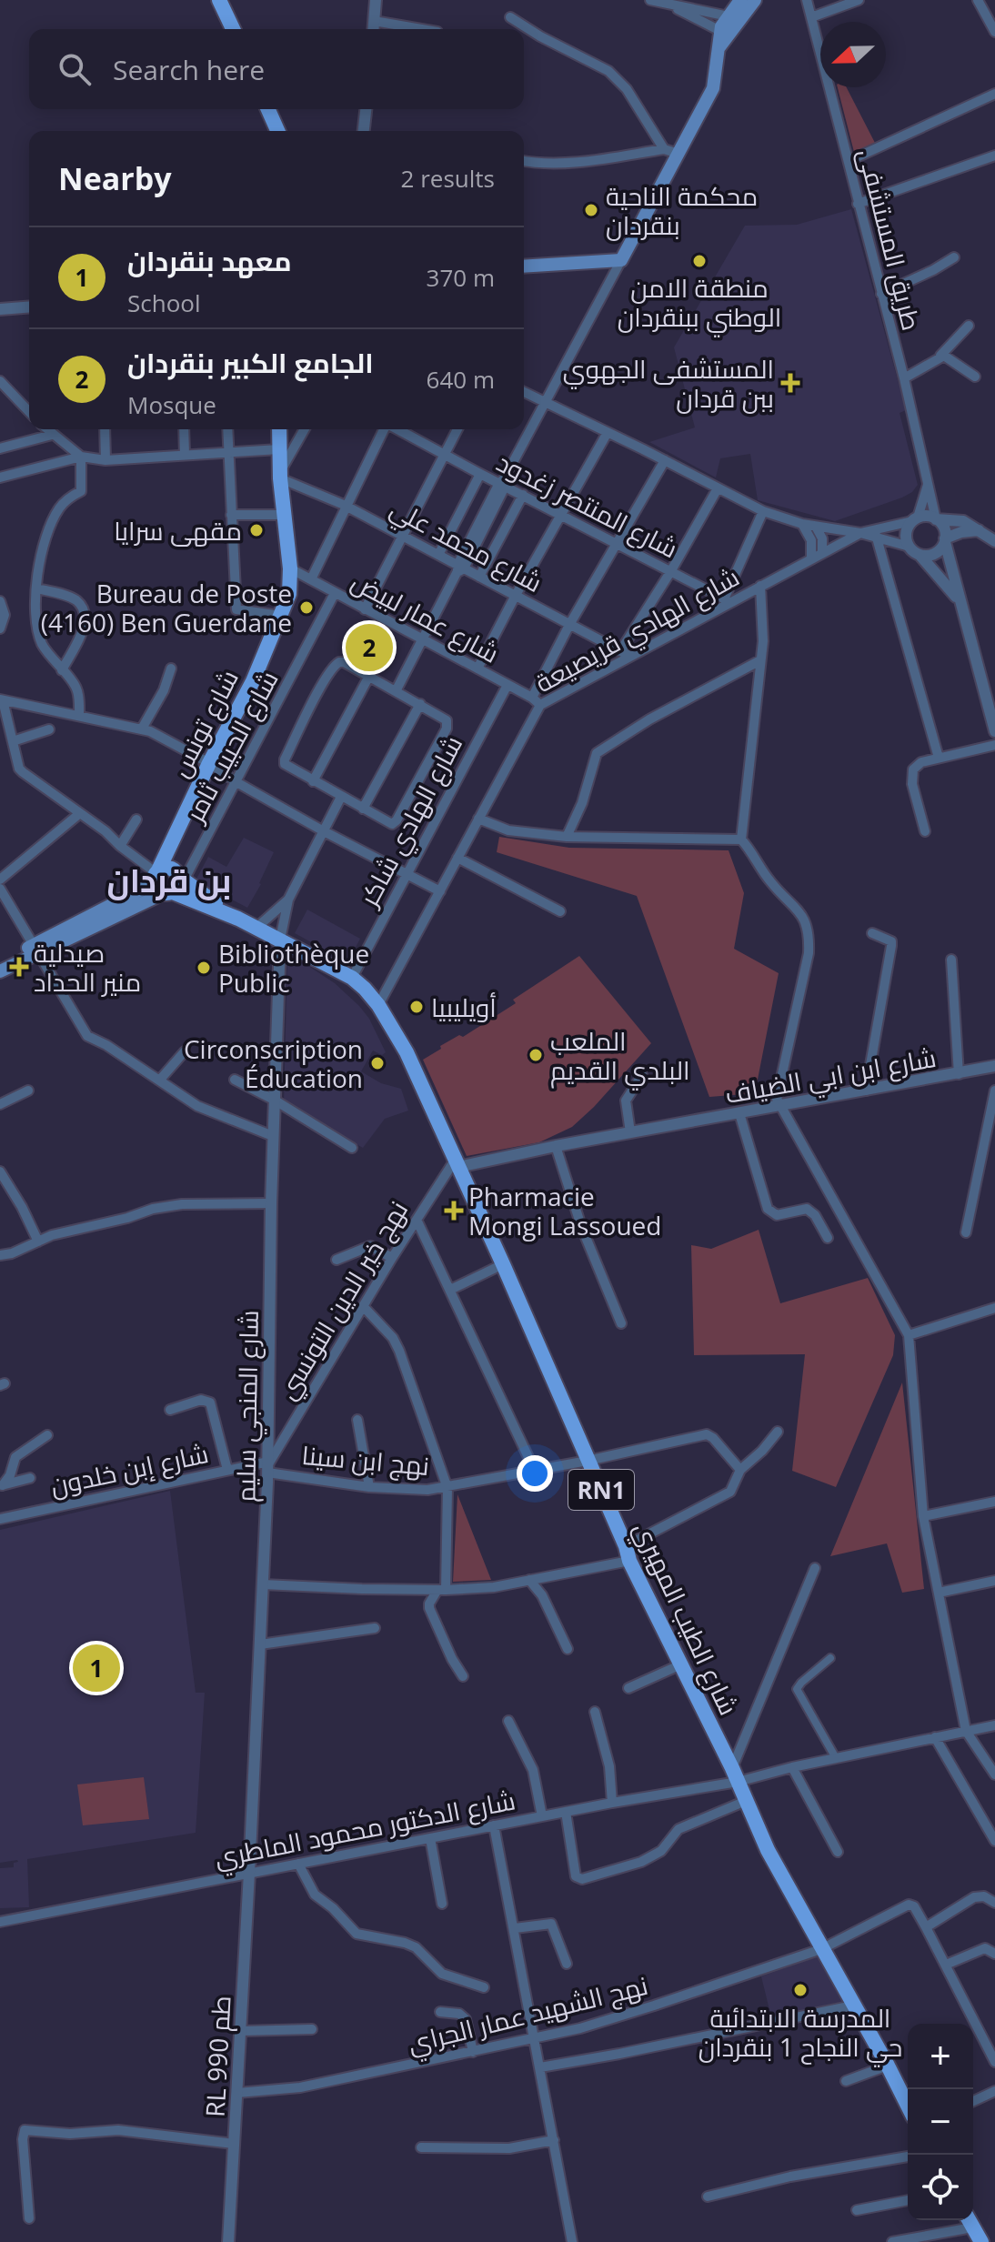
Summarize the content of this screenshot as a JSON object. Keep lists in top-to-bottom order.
{
  "streets": {
    "main road": ["شارع تونس", "RN1", "شارع الطيب المهيري"],
    "street": [
      "طريق المستشفى",
      "شارع المنتصر زغدود",
      "شارع محمد علي",
      "شارع عمار لبيض",
      "شارع الهادي قريصيعة",
      "شارع الحبيب ثامر",
      "شارع الهادي شاكر",
      "شارع ابن ابي الضياف",
      "نهج خير الدين التونسي",
      "شارع المنجي سليم",
      "نهج ابن سينا",
      "شارع إبن خلدون",
      "شارع الدكتور محمود الماطري",
      "نهج الشهيد عمار الجراي",
      "RL طم 990"
    ]
  },
  "crossings": [
    ["شارع المنتصر زغدود", "شارع الهادي قريصيعة"],
    ["شارع محمد علي", "شارع الهادي قريصيعة"],
    ["شارع محمد علي", "شارع تونس"],
    ["شارع عمار لبيض", "شارع الهادي قريصيعة"],
    ["شارع عمار لبيض", "شارع تونس"],
    ["شارع عمار لبيض", "شارع الحبيب ثامر"],
    ["شارع عمار لبيض", "شارع الهادي شاكر"],
    ["شارع الهادي قريصيعة", "شارع الطيب المهيري"],
    ["شارع تونس", "شارع الحبيب ثامر"],
    ["شارع تونس", "شارع الطيب المهيري"],
    ["شارع الحبيب ثامر", "شارع الطيب المهيري"],
    ["شارع الهادي شاكر", "شارع الطيب المهيري"],
    ["شارع ابن ابي الضياف", "نهج خير الدين التونسي"],
    ["شارع ابن ابي الضياف", "شارع الطيب المهيري"],
    ["نهج خير الدين التونسي", "شارع المنجي سليم"],
    ["نهج خير الدين التونسي", "نهج ابن سينا"],
    ["نهج خير الدين التونسي", "شارع إبن خلدون"],
    ["نهج خير الدين التونسي", "شارع الطيب المهيري"],
    ["شارع المنجي سليم", "نهج ابن سينا"],
    ["شارع المنجي سليم", "شارع إبن خلدون"],
    ["شارع المنجي سليم", "شارع الطيب المهيري"],
    ["شارع المنجي سليم", "شارع الدكتور محمود الماطري"],
    ["شارع المنجي سليم", "RL طم 990"],
    ["نهج ابن سينا", "شارع إبن خلدون"],
    ["نهج ابن سينا", "شارع الطيب المهيري"],
    ["شارع الطيب المهيري", "شارع الدكتور محمود الماطري"],
    ["شارع الطيب المهيري", "نهج الشهيد عمار الجراي"],
    ["شارع الدكتور محمود الماطري", "RL طم 990"],
    ["نهج الشهيد عمار الجراي", "RL طم 990"]
  ],
  "districts": ["بن قردان"],
  "places": {
    "other": [
      "محكمة الناحية بنقردان",
      "منطقة الامن الوطني ببنقردان",
      "مقهى سرايا",
      "Bureau de Poste (4160) Ben Guerdane",
      "Bibliothèque Public",
      "أويليبيا",
      "الملعب البلدي القديم",
      "Circonscription Éducation",
      "المدرسة الابتدائية حي النجاح 1 بنقردان"
    ],
    "health": ["المستشفى الجهوي ببن قردان", "صيدلية منير الحداد", "Pharmacie Mongi Lassoued"]
  },
  "north": "left",
  "page": {
    "search": "Search here",
    "heading": ["Nearby", "2 results"],
    "list": [
      {
        "mark": "1",
        "name": "معهد بنقردان",
        "note": "School",
        "value": "370 m"
      },
      {
        "mark": "2",
        "name": "الجامع الكبير بنقردان",
        "note": "Mosque",
        "value": "640 m"
      }
    ],
    "pins": ["2", "1"],
    "map_buttons": ["+", "−"]
  }
}
